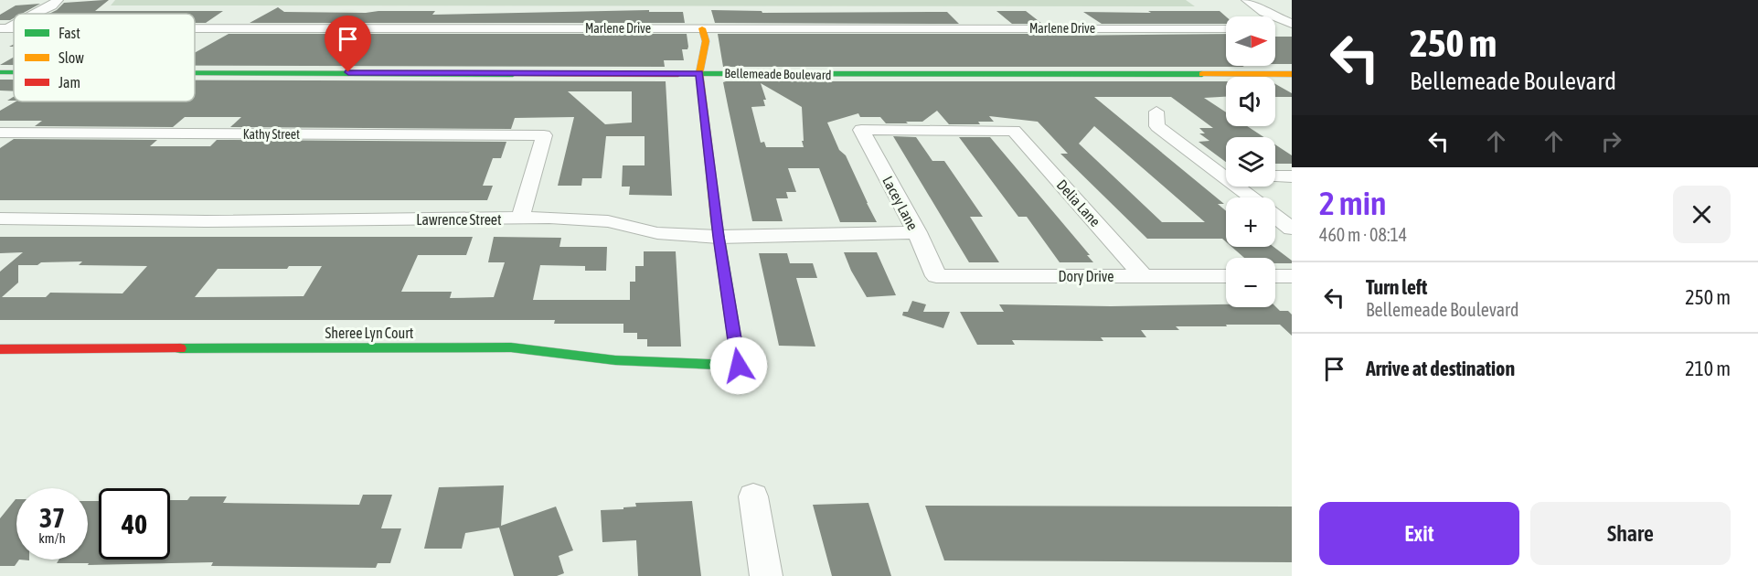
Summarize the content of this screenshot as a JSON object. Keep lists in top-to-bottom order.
{
  "streets": {
    "street": [
      "Marlene Drive",
      "Bellemeade Boulevard",
      "Kathy Street",
      "Lacey Lane",
      "Delia Lane",
      "Lawrence Street",
      "Dory Drive",
      "Sheree Lyn Court"
    ]
  },
  "crossings": [
    ["Kathy Street", "Lawrence Street"],
    ["Lacey Lane", "Delia Lane"],
    ["Lacey Lane", "Lawrence Street"],
    ["Lacey Lane", "Dory Drive"],
    ["Delia Lane", "Dory Drive"],
    ["Lawrence Street", "Sheree Lyn Court"]
  ],
  "legend": ["Fast", "Slow", "Jam"],
  "north": "right",
  "page": {
    "turn": ["250 m", "Bellemeade Boulevard"],
    "map_buttons": ["+", "−"],
    "heading": ["2 min", "460 m · 08:14"],
    "list": [
      {
        "name": "Turn left",
        "note": "Bellemeade Boulevard",
        "value": "250 m"
      },
      {
        "name": "Arrive at destination",
        "value": "210 m"
      }
    ],
    "speed": "37 km/h",
    "limit": "40",
    "buttons": ["Exit", "Share"]
  }
}
